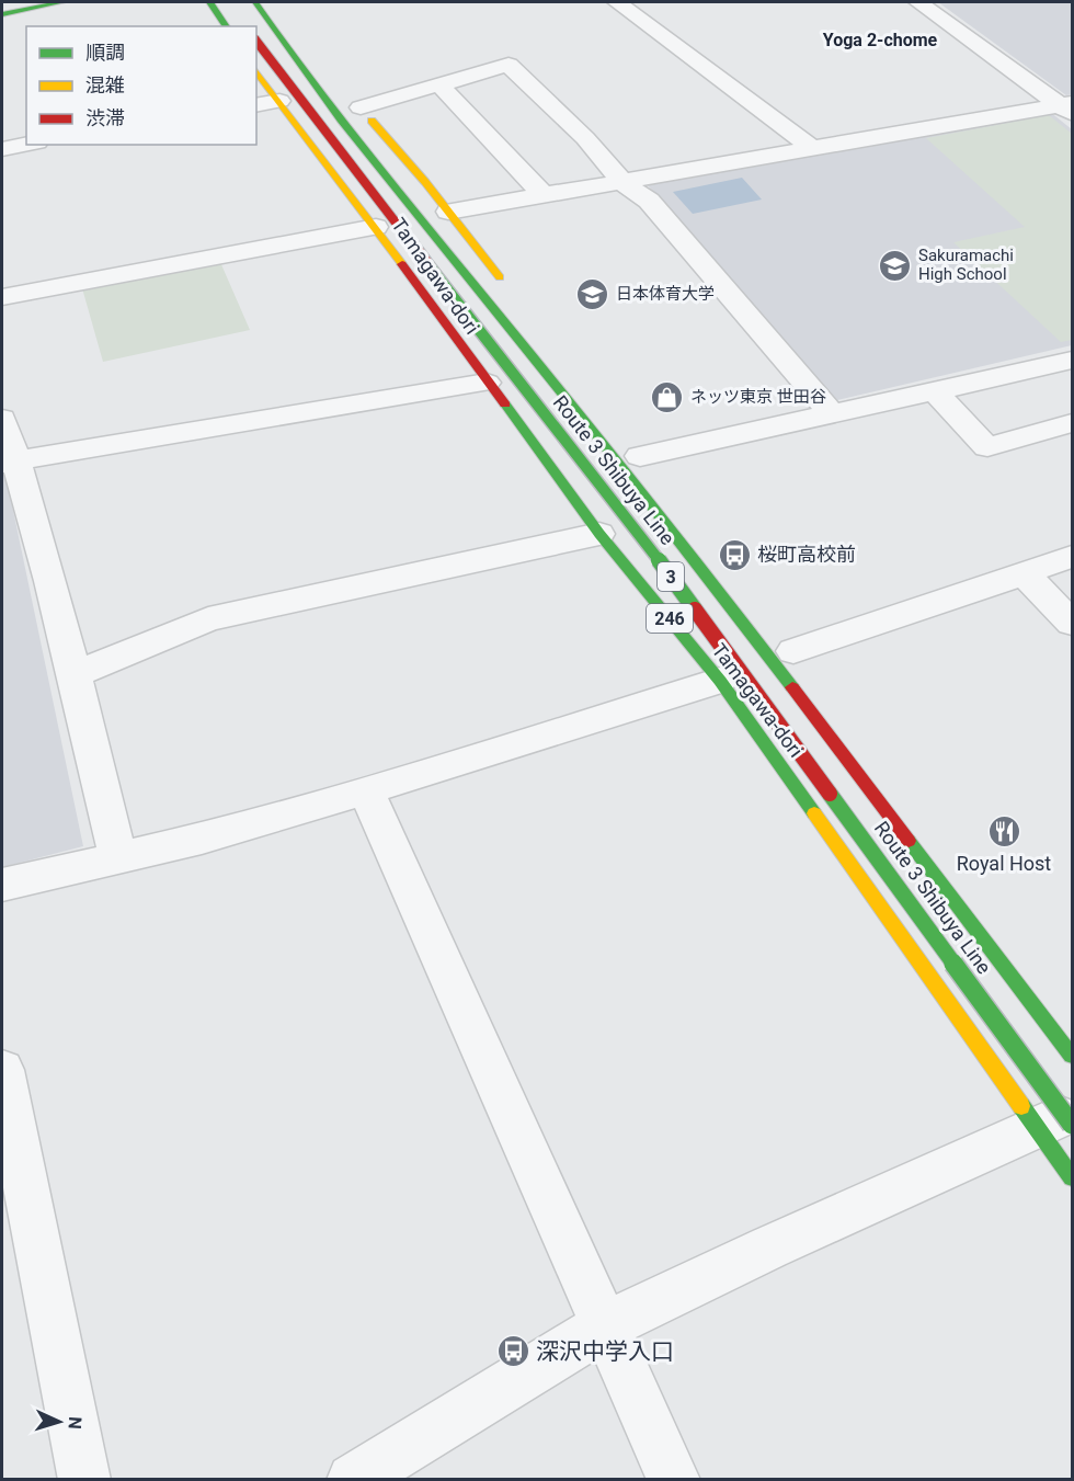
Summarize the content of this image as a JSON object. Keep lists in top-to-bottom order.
{
  "streets": {
    "main road": [
      "Tamagawa-dori",
      "Route 3 Shibuya Line",
      "3",
      "246"
    ]
  },
  "crossings": [
    ["Tamagawa-dori", "Route 3 Shibuya Line"]
  ],
  "districts": ["Yoga 2-chome"],
  "places": {
    "school or university": ["Sakuramachi High School", "日本体育大学"],
    "shop": ["ネッツ東京 世田谷"],
    "bus stop": ["桜町高校前", "深沢中学入口"],
    "restaurant": ["Royal Host"]
  },
  "legend": ["順調", "混雑", "渋滞"],
  "north": "right"
}
